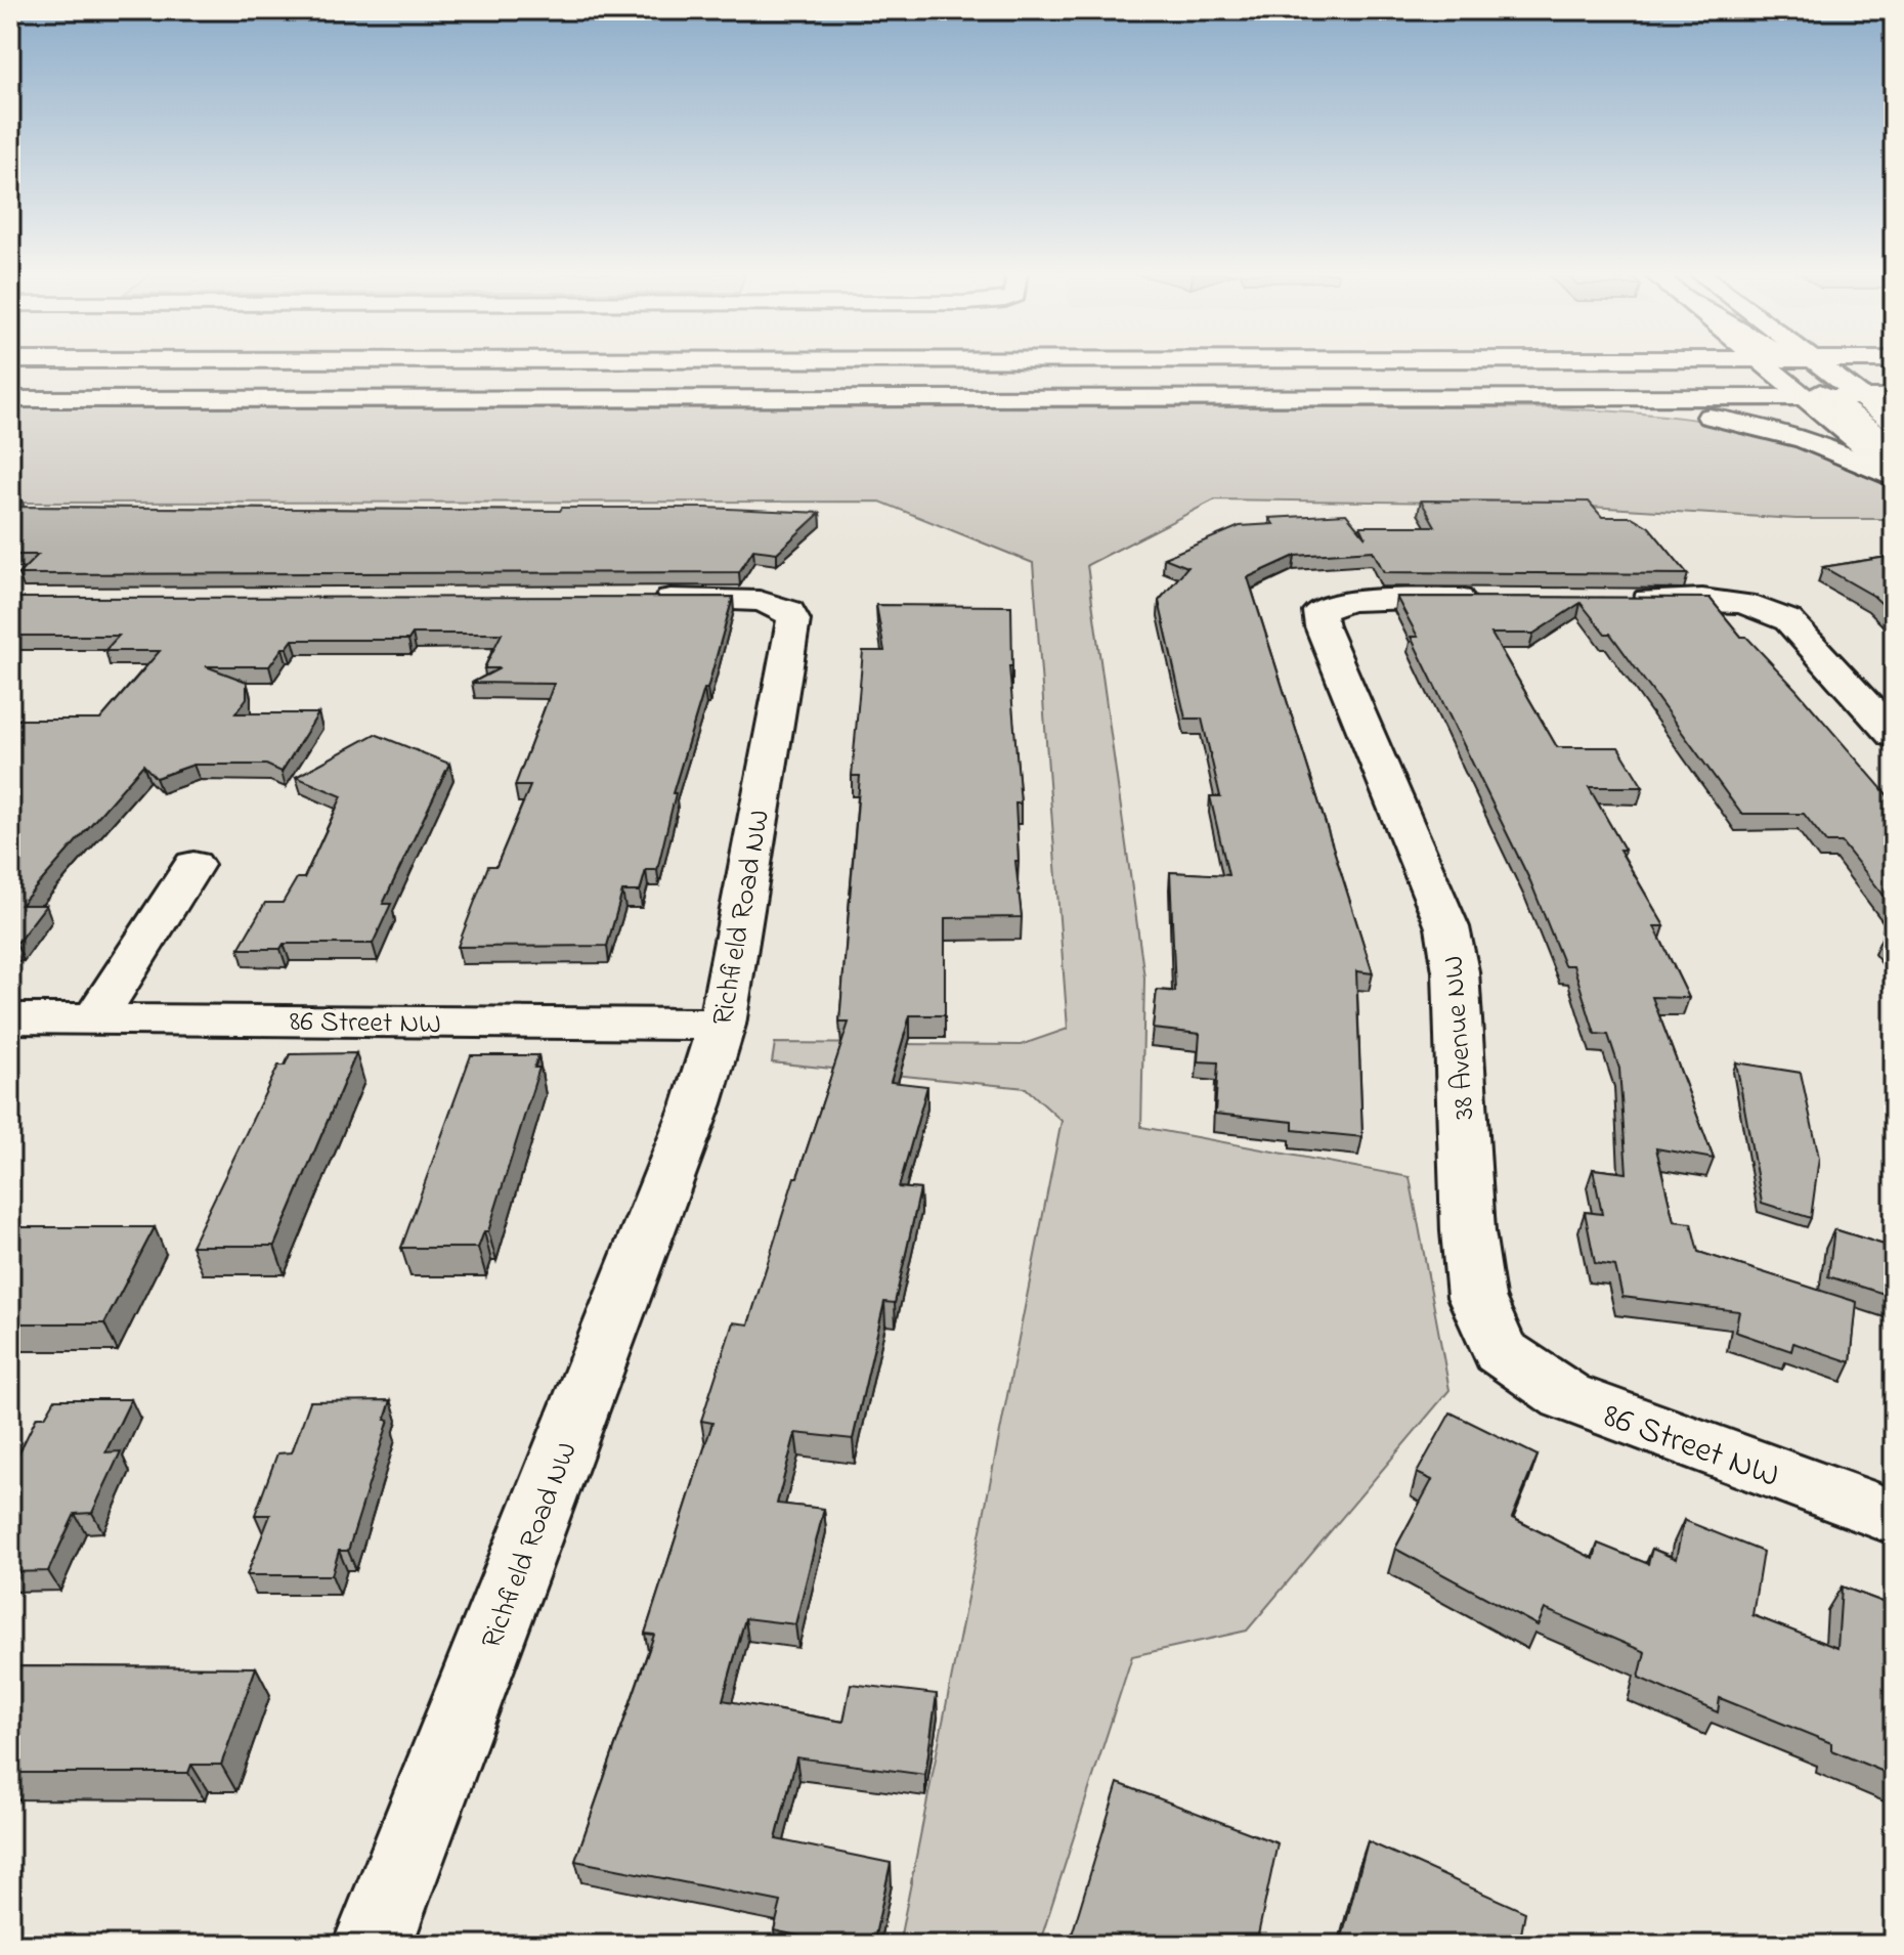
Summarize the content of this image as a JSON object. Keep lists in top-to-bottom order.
{
  "streets": {
    "main road": ["Richfield Road NW", "86 Street NW", "38 Avenue NW"]
  },
  "crossings": [
    ["Richfield Road NW", "86 Street NW"],
    ["86 Street NW", "38 Avenue NW"]
  ]
}
